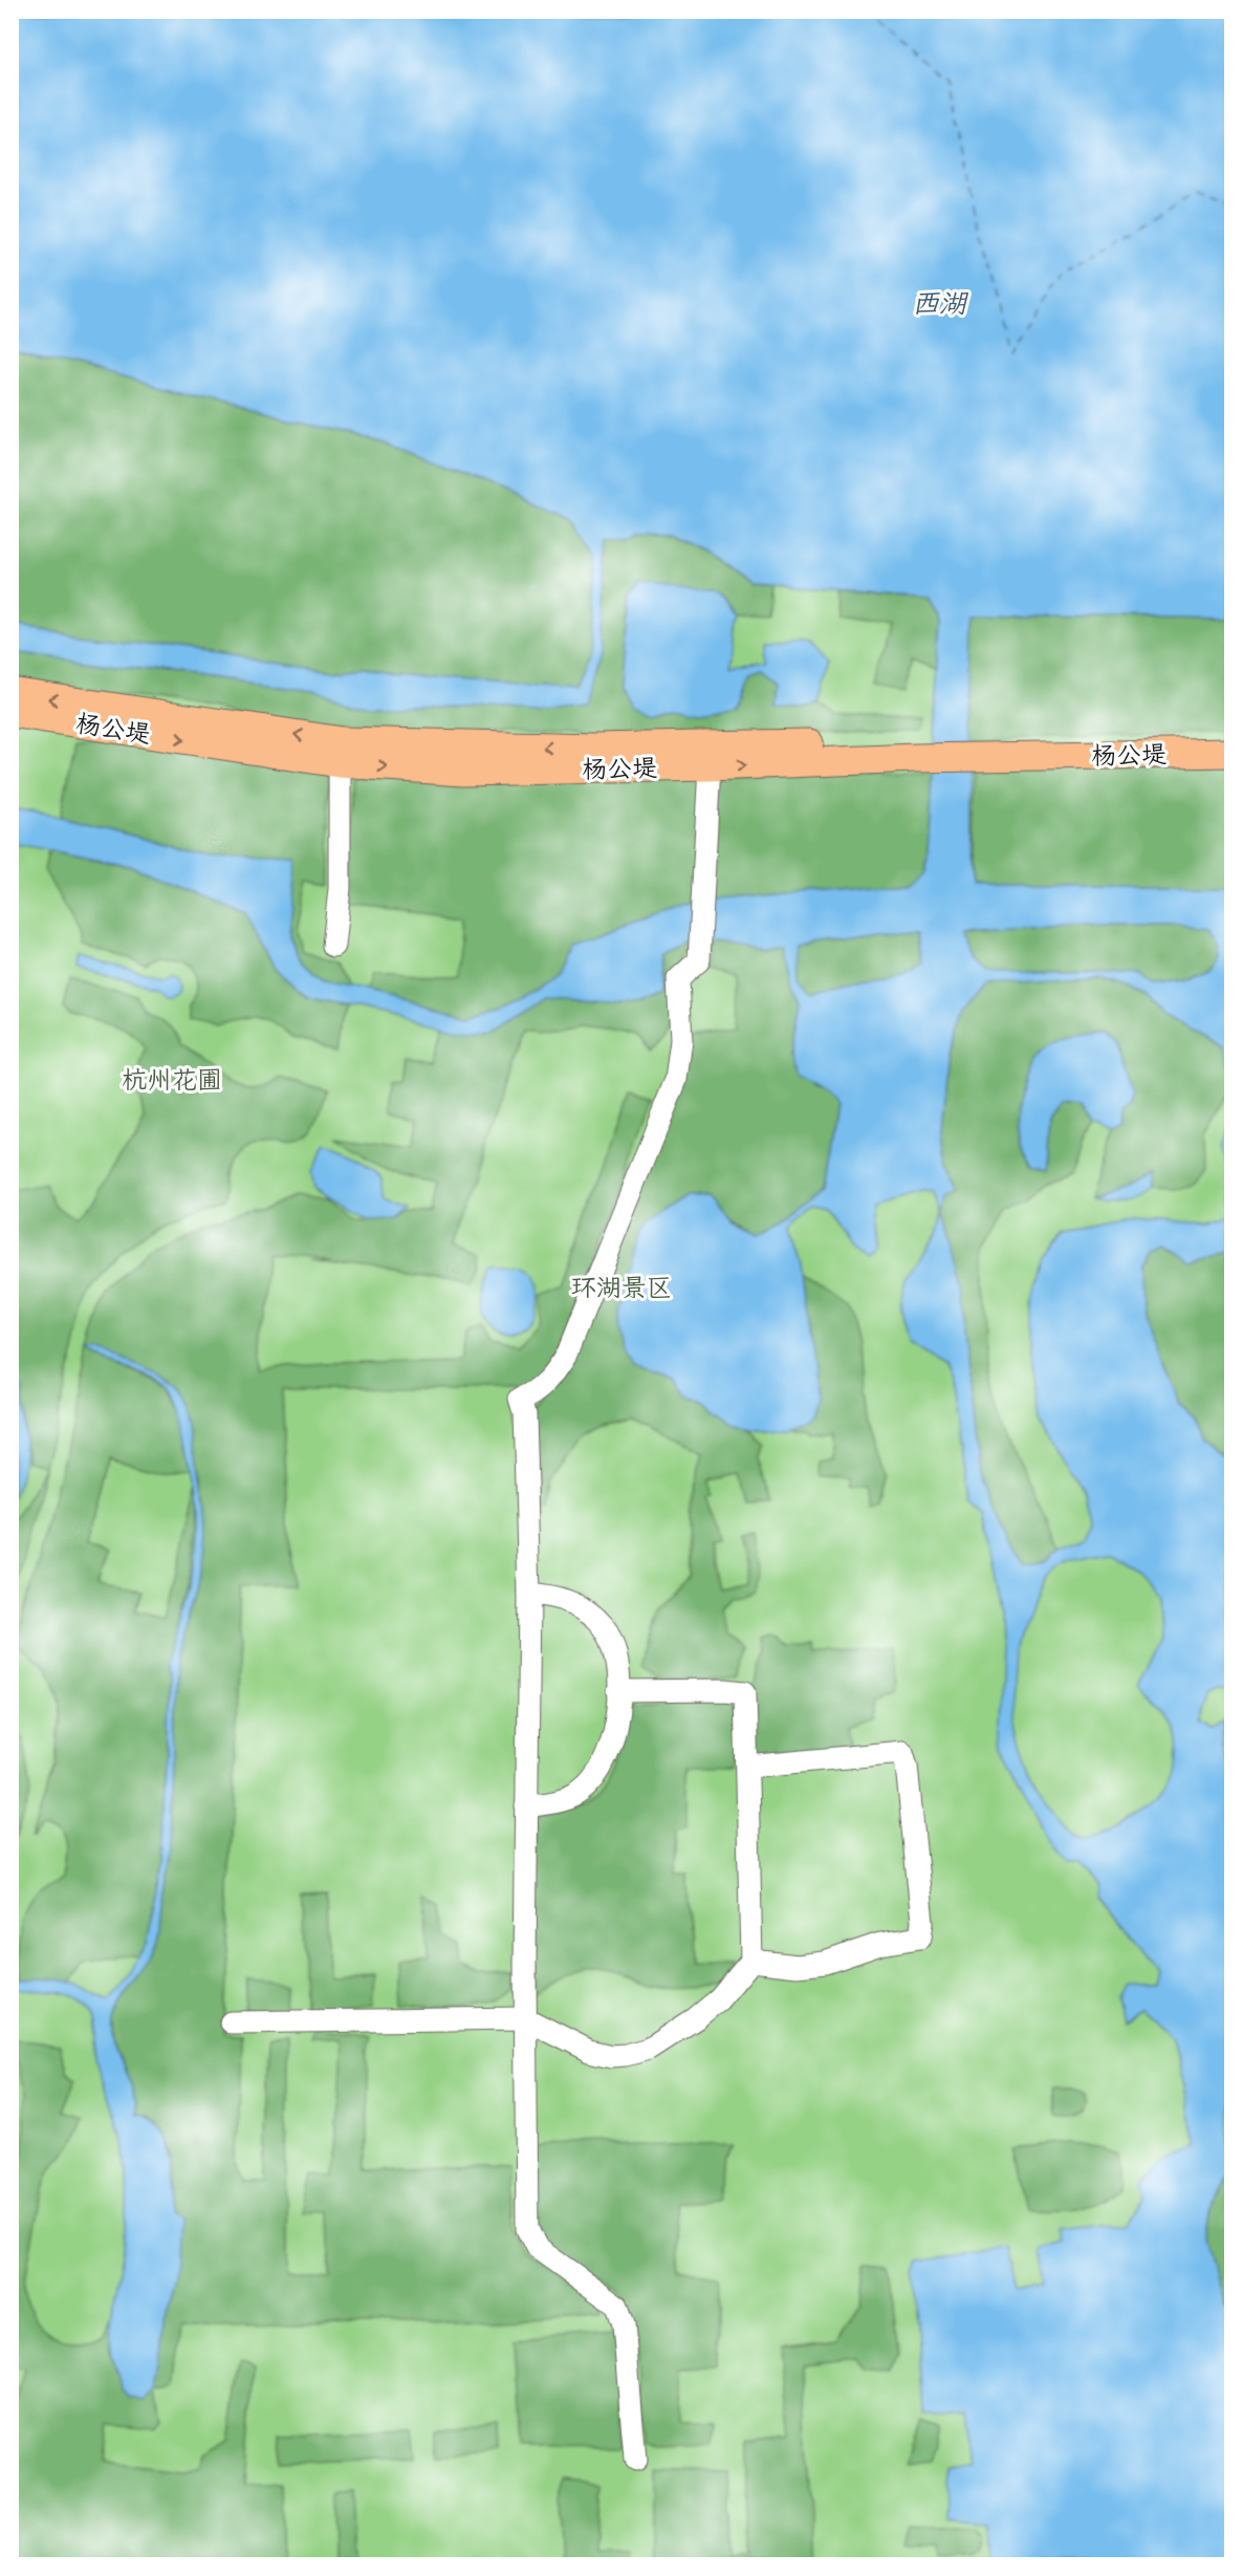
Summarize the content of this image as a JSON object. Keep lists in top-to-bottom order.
{
  "streets": {
    "main road": ["杨公堤"]
  },
  "water": ["西湖"],
  "parks": ["杭州花圃", "环湖景区"]
}
